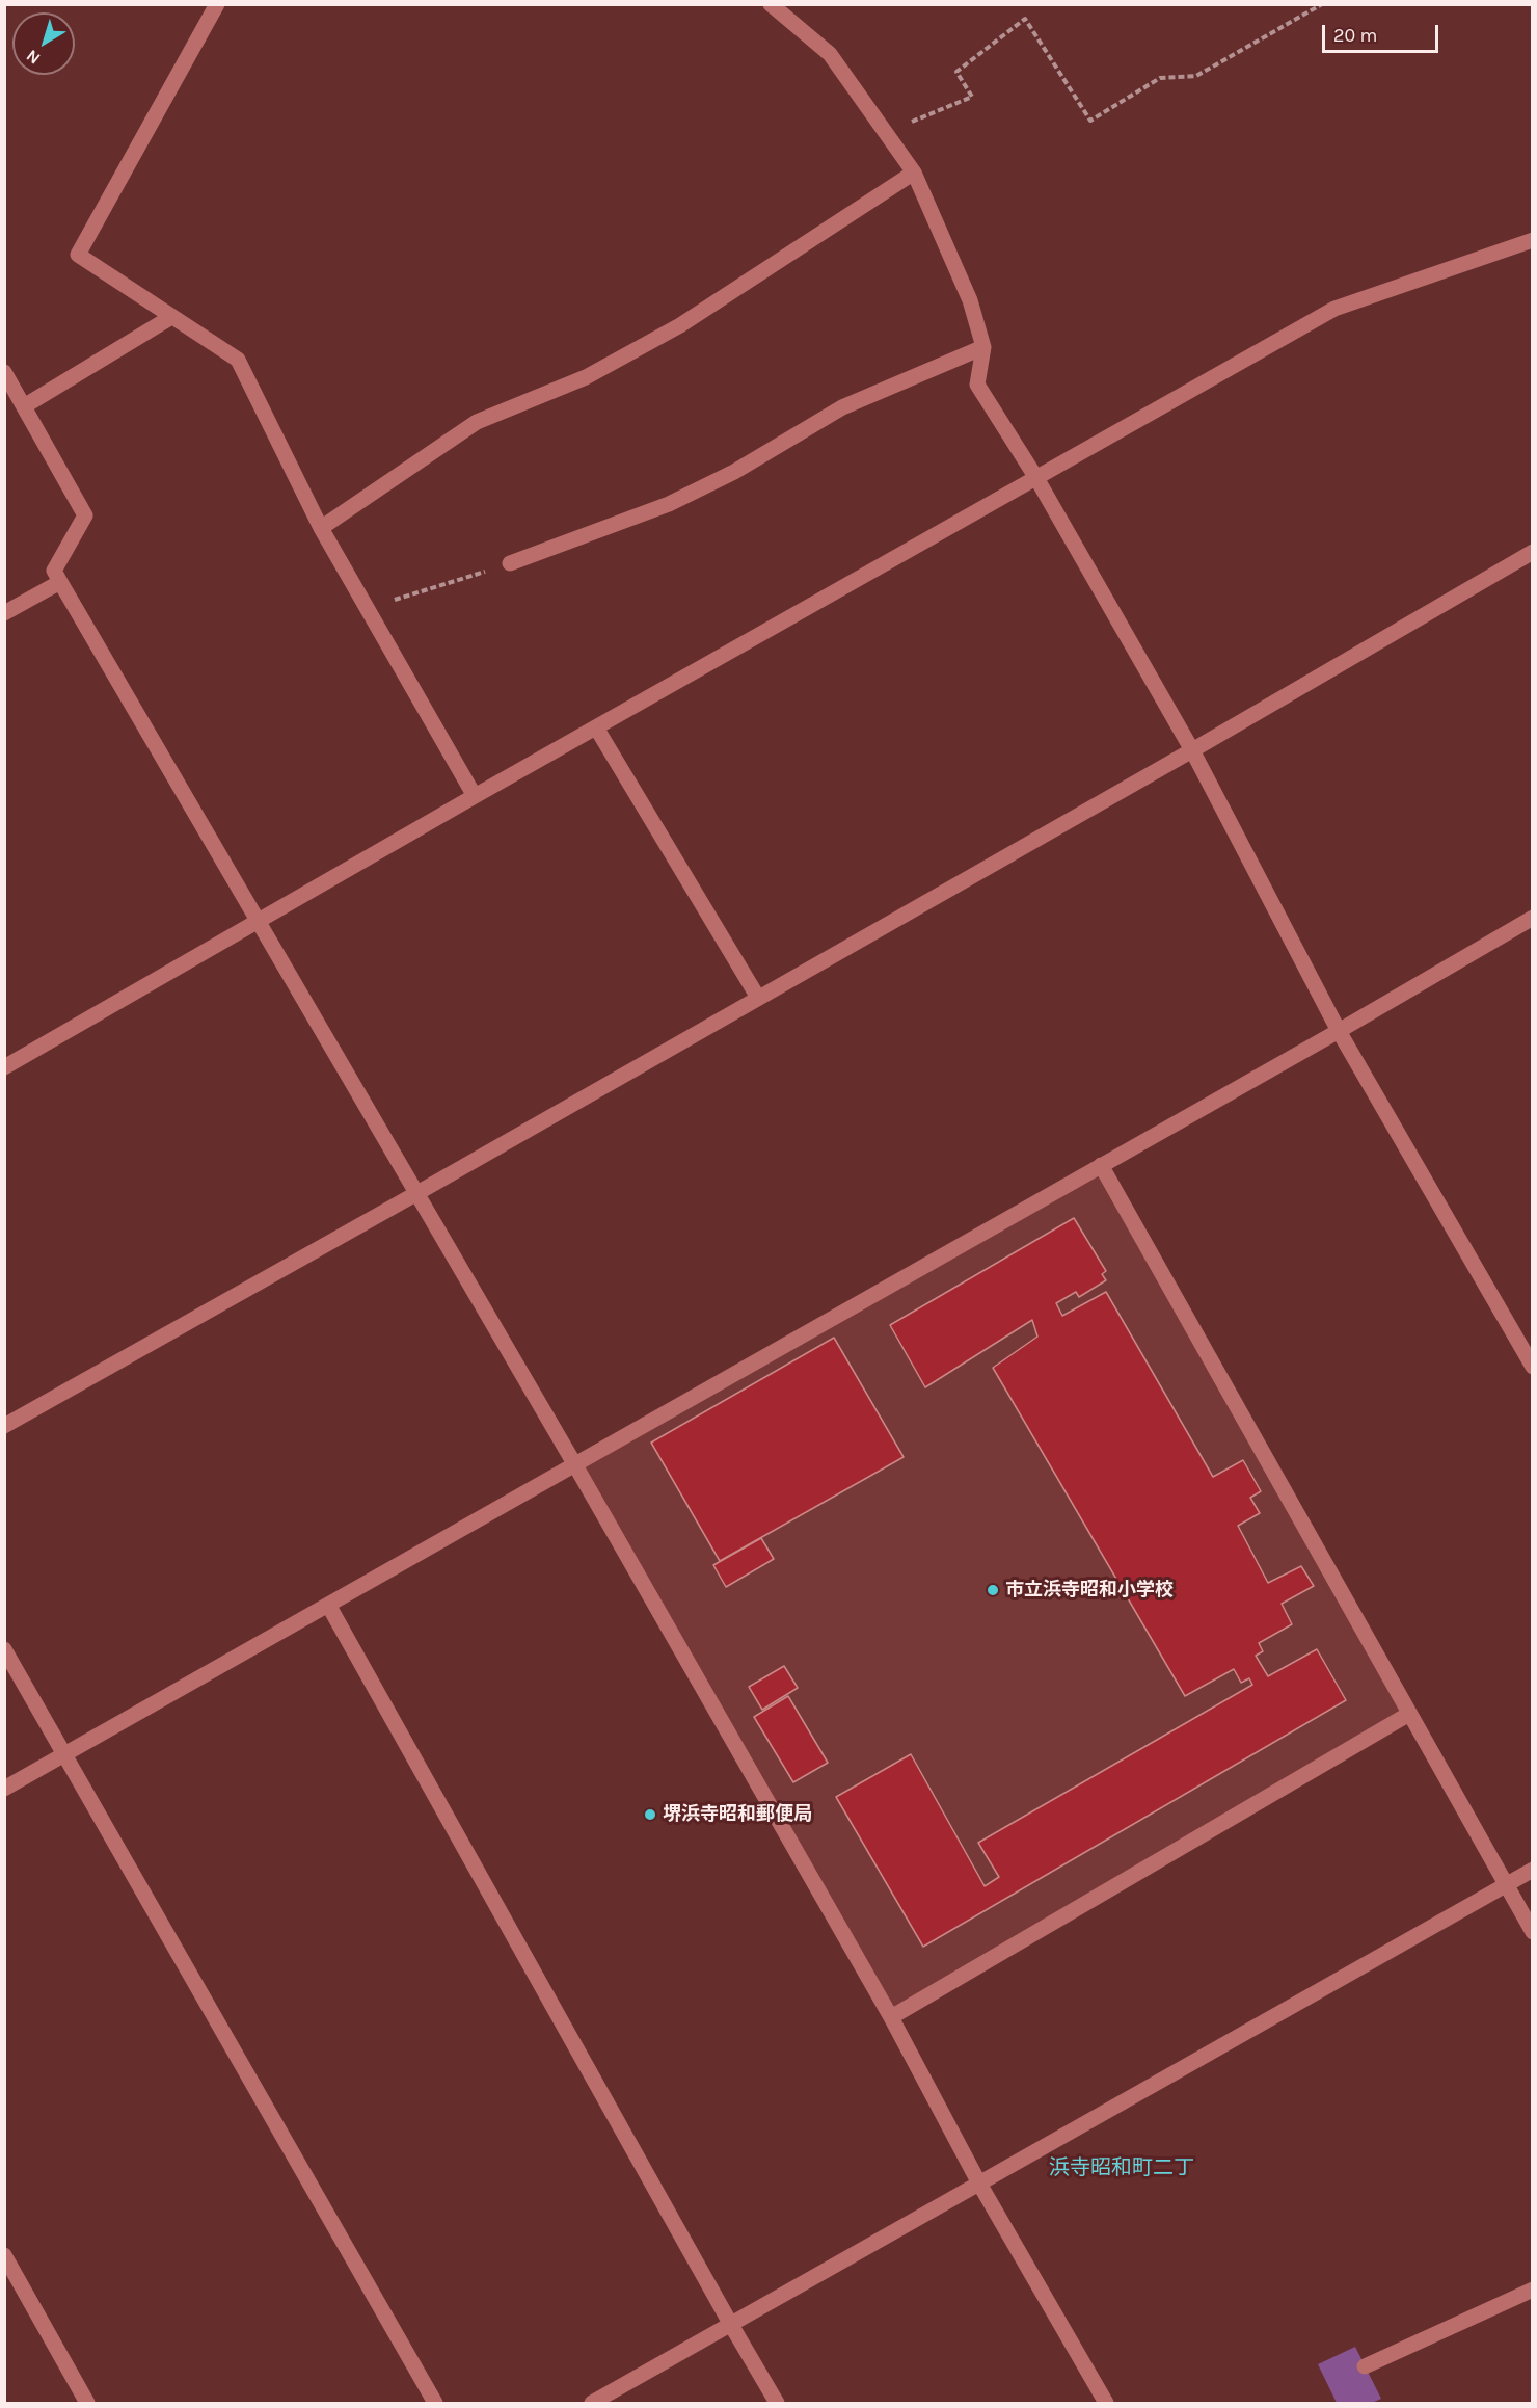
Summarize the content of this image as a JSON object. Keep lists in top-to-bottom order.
{
  "districts": ["浜寺昭和町二丁"],
  "places": ["市立浜寺昭和小学校", "堺浜寺昭和郵便局"],
  "scale_bar": "20 m",
  "north": "bottom left"
}
